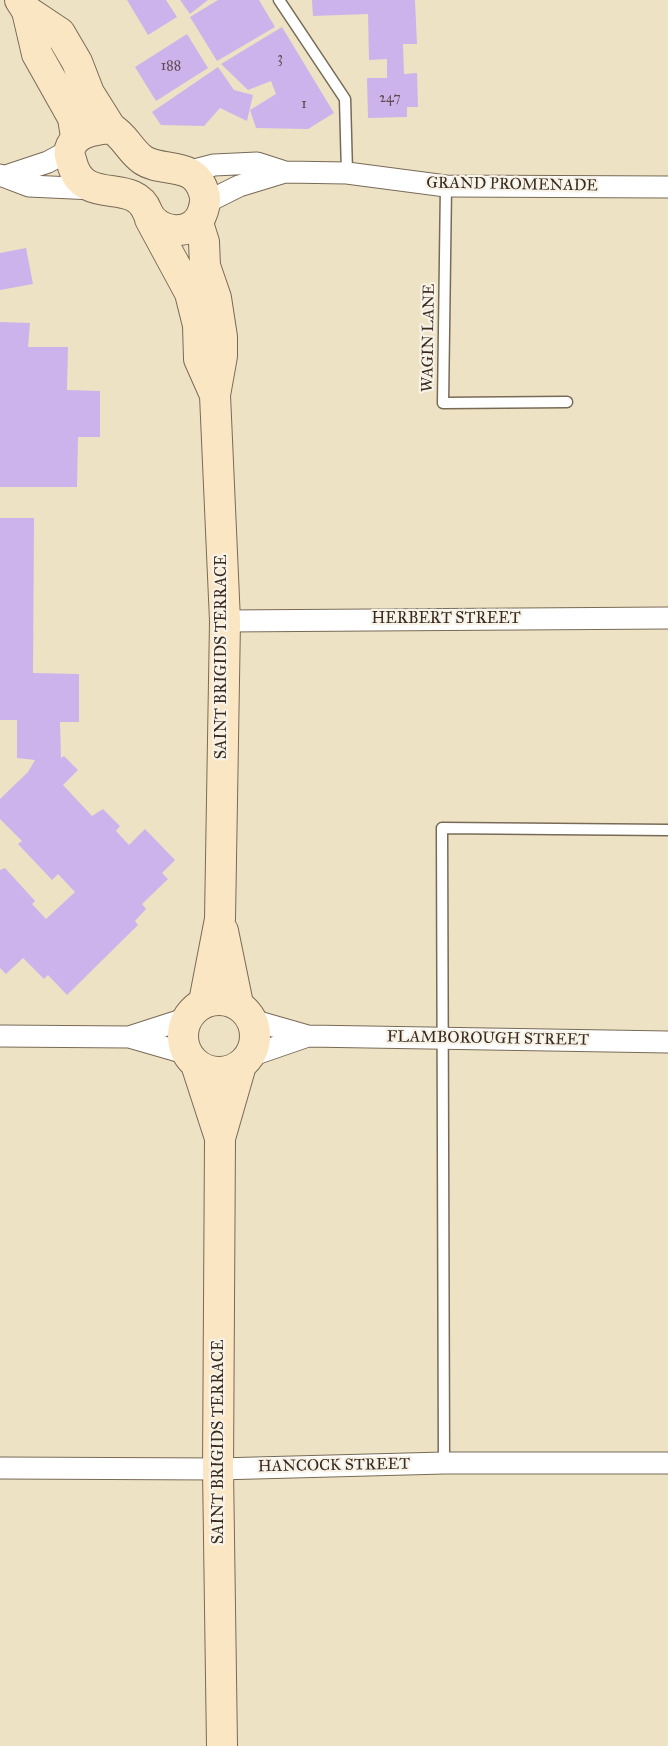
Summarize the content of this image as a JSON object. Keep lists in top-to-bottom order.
{
  "streets": {
    "street": [
      "GRAND PROMENADE",
      "HERBERT STREET",
      "SAINT BRIGIDS TERRACE",
      "FLAMBOROUGH STREET",
      "HANCOCK STREET"
    ],
    "lane": ["WAGIN LANE"]
  },
  "crossings": [
    ["GRAND PROMENADE", "WAGIN LANE"],
    ["GRAND PROMENADE", "SAINT BRIGIDS TERRACE"],
    ["HERBERT STREET", "SAINT BRIGIDS TERRACE"],
    ["SAINT BRIGIDS TERRACE", "FLAMBOROUGH STREET"],
    ["SAINT BRIGIDS TERRACE", "HANCOCK STREET"]
  ],
  "house_numbers": [
    "3",
    "188",
    "247",
    "1"
  ]
}
